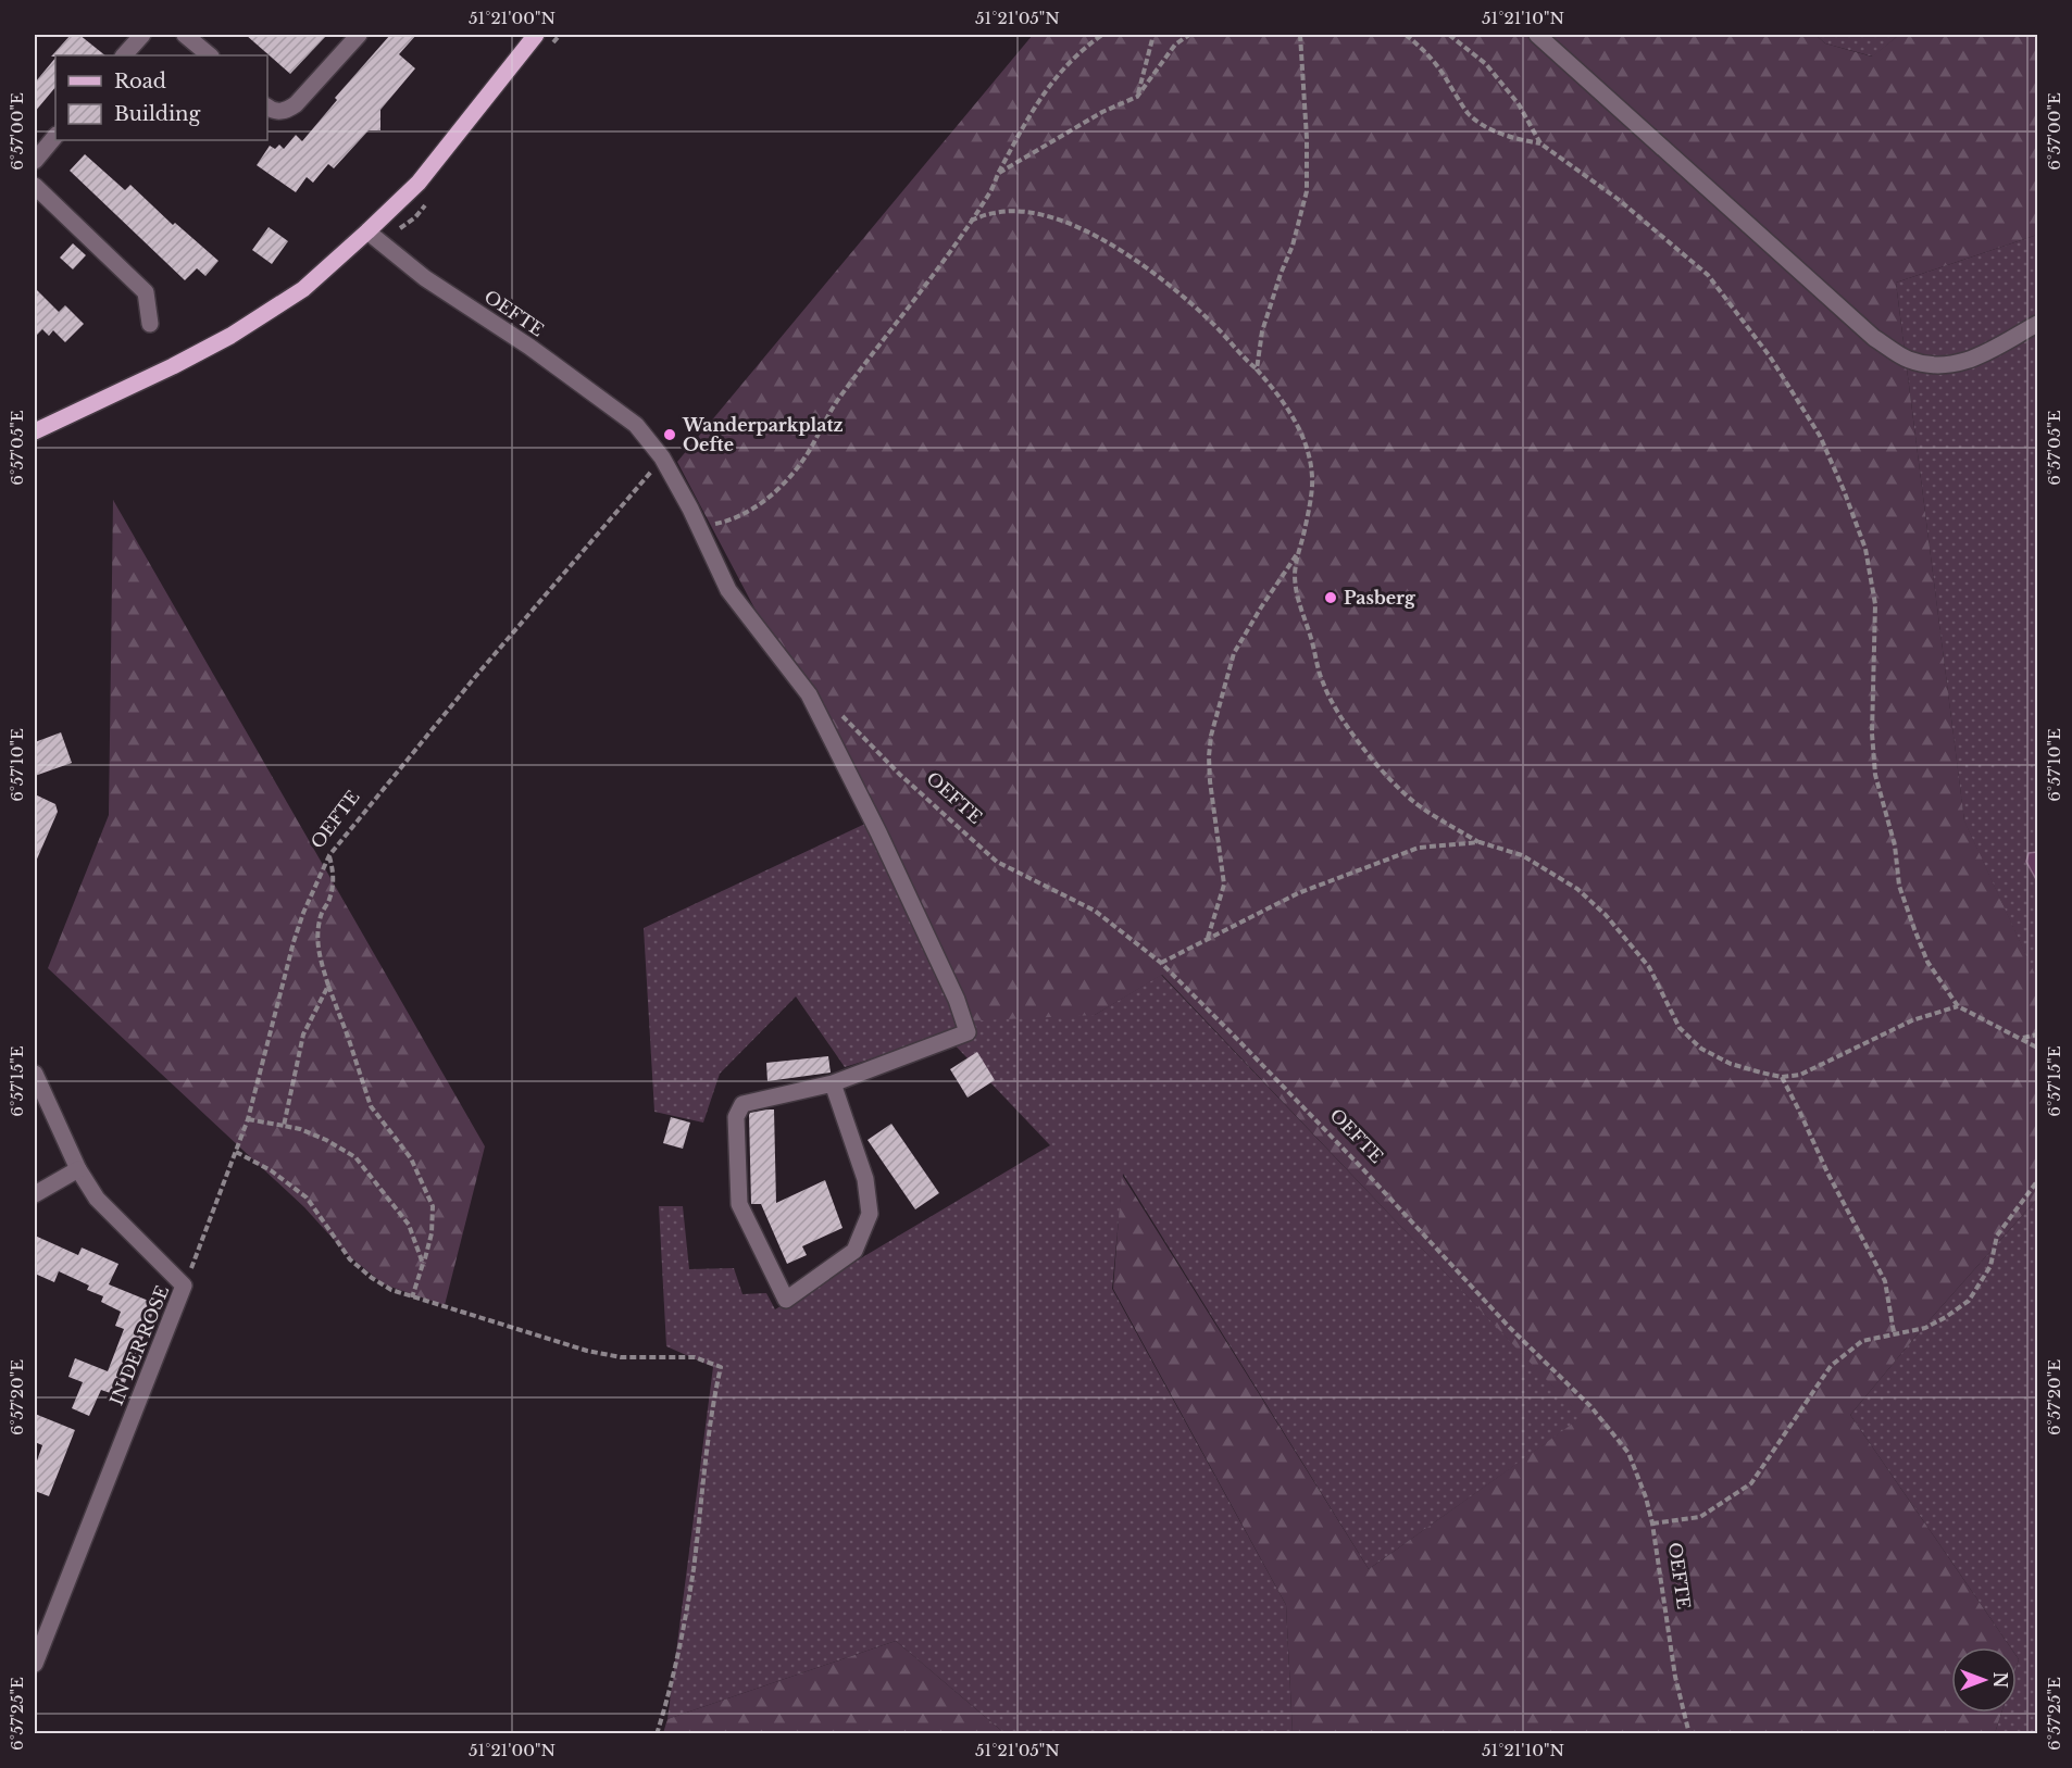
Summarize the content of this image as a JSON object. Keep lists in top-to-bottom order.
{
  "streets": {
    "street": ["OEFTE", "IN DER ROSE"]
  },
  "crossings": [
    ["OEFTE", "IN DER ROSE"]
  ],
  "places": ["Wanderparkplatz Oefte", "Pasberg"],
  "legend": ["Road", "Building"],
  "north": "right",
  "coordinates": [
    "51°21'00\"N",
    "51°21'05\"N",
    "51°21'10\"N",
    "6°57'00\"E",
    "6°57'05\"E",
    "6°57'10\"E",
    "6°57'15\"E",
    "6°57'20\"E",
    "6°57'25\"E"
  ]
}
